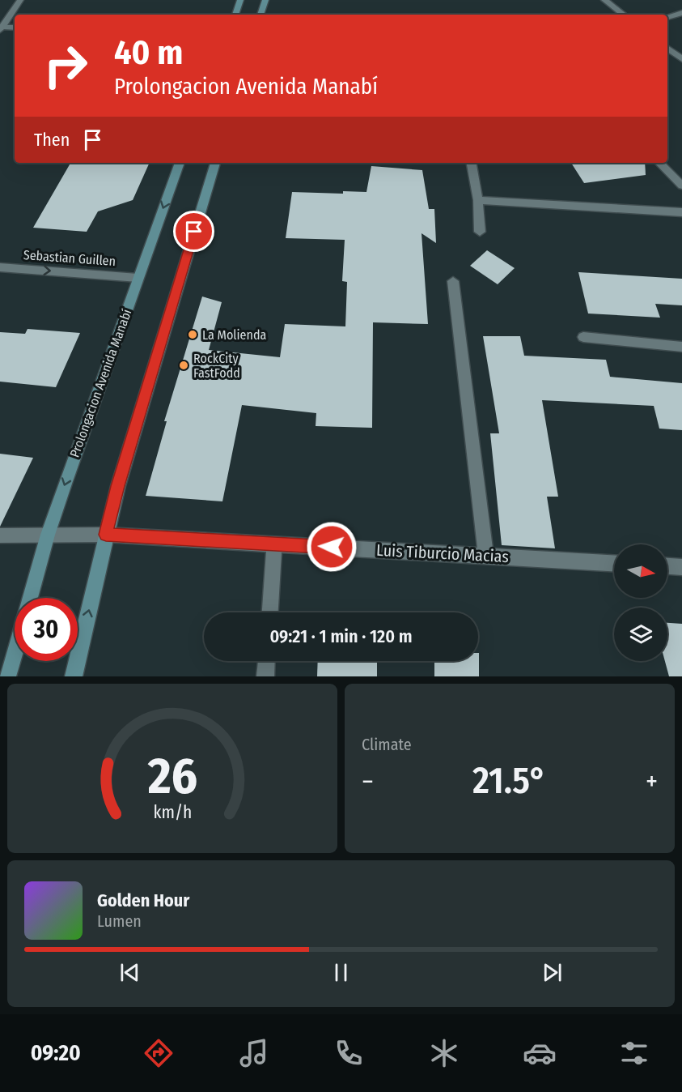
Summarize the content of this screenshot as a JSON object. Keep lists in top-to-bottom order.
{
  "streets": {
    "main road": ["Prolongacion Avenida Manabí"],
    "street": ["Sebastian Guillen", "Luis Tiburcio Macias"]
  },
  "crossings": [
    ["Sebastian Guillen", "Prolongacion Avenida Manabí"],
    ["Prolongacion Avenida Manabí", "Luis Tiburcio Macias"]
  ],
  "one_way": ["Sebastian Guillen"],
  "places": ["La Molienda", "RockCity FastFodd"],
  "north": "right",
  "page": {
    "turn": ["40 m", "Prolongacion Avenida Manabí"],
    "then": "Then",
    "limit": "30",
    "trip": "09:21 · 1 min · 120 m",
    "tile": "Climate",
    "heat": ["−", "21.5°", "+"],
    "song": ["Golden Hour", "Lumen"],
    "tabs": "09:20",
    "gauge": ["26", "km/h"]
  }
}
